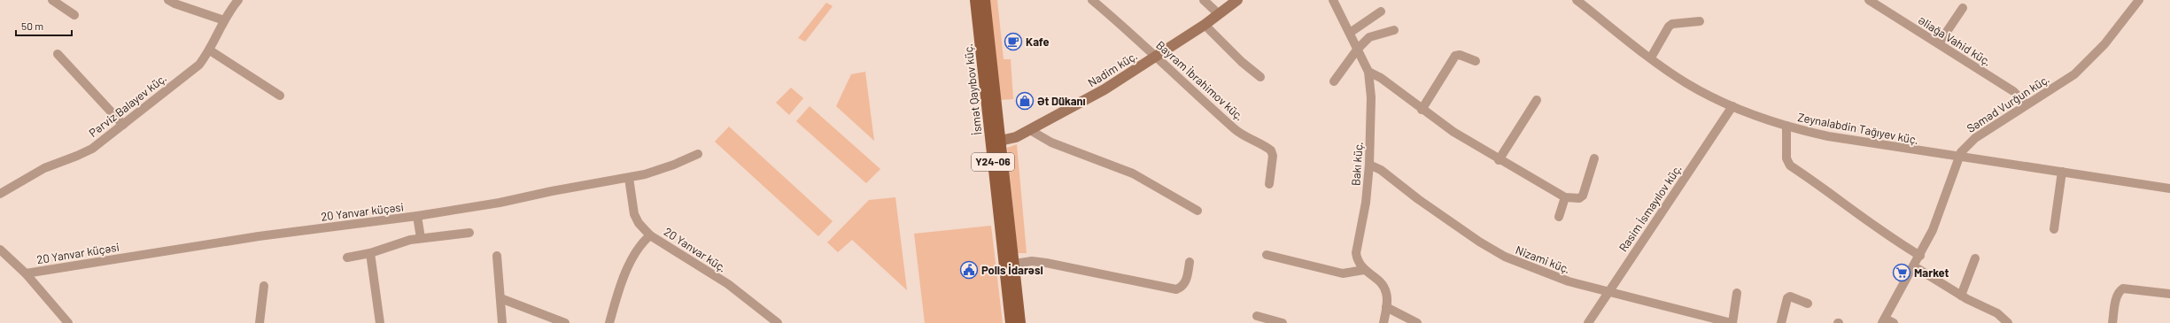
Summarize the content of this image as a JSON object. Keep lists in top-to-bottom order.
{
  "streets": {
    "main road": ["Nadim küç.", "İsmət Qayıbov küç.", "Y24-06"],
    "street": [
      "Əliağa Vahid küç.",
      "Bayram İbrahimov küç.",
      "Səməd Vurğun küç.",
      "Pərviz Balayev küç.",
      "Zeynalabdin Tağıyev küç.",
      "Bakı küç.",
      "Rasim İsmayılov küç.",
      "20 Yanvar küçəsi",
      "20 Yanvar küç.",
      "Nizami küç."
    ]
  },
  "crossings": [
    ["Əliağa Vahid küç.", "Səməd Vurğun küç."],
    ["Nadim küç.", "Bayram İbrahimov küç."],
    ["Nadim küç.", "İsmət Qayıbov küç."],
    ["Səməd Vurğun küç.", "Zeynalabdin Tağıyev küç."],
    ["Zeynalabdin Tağıyev küç.", "Rasim İsmayılov küç."],
    ["Bakı küç.", "Nizami küç."],
    ["Rasim İsmayılov küç.", "Nizami küç."],
    ["20 Yanvar küçəsi", "20 Yanvar küç."]
  ],
  "places": {
    "cafe": ["Kafe"],
    "shop": ["Ət Dükanı"],
    "public building": ["Polis İdarəsi"],
    "supermarket": ["Market"]
  },
  "scale_bar": "50 m"
}
